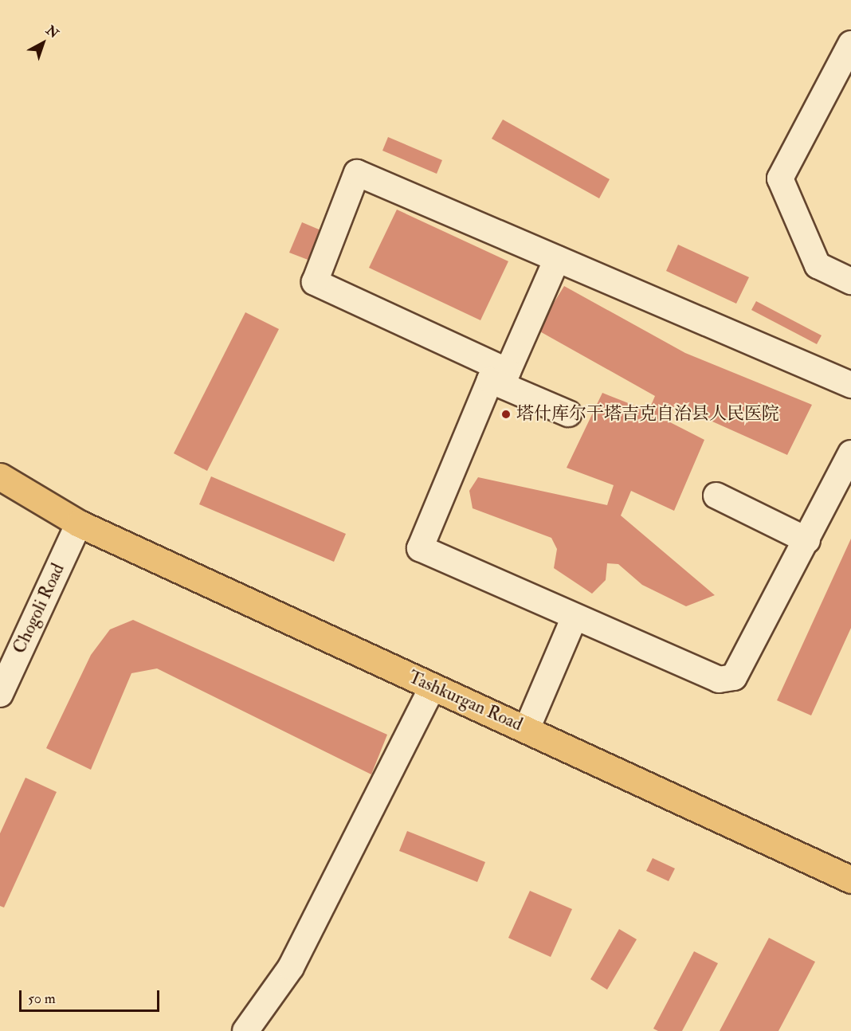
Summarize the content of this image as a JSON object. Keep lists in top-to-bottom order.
{
  "streets": {
    "main road": ["Tashkurgan Road"],
    "street": ["Chogoli Road"]
  },
  "crossings": [
    ["Chogoli Road", "Tashkurgan Road"]
  ],
  "places": ["塔什库尔干塔吉克自治县人民医院"],
  "scale_bar": "50 m",
  "north": "top right"
}
